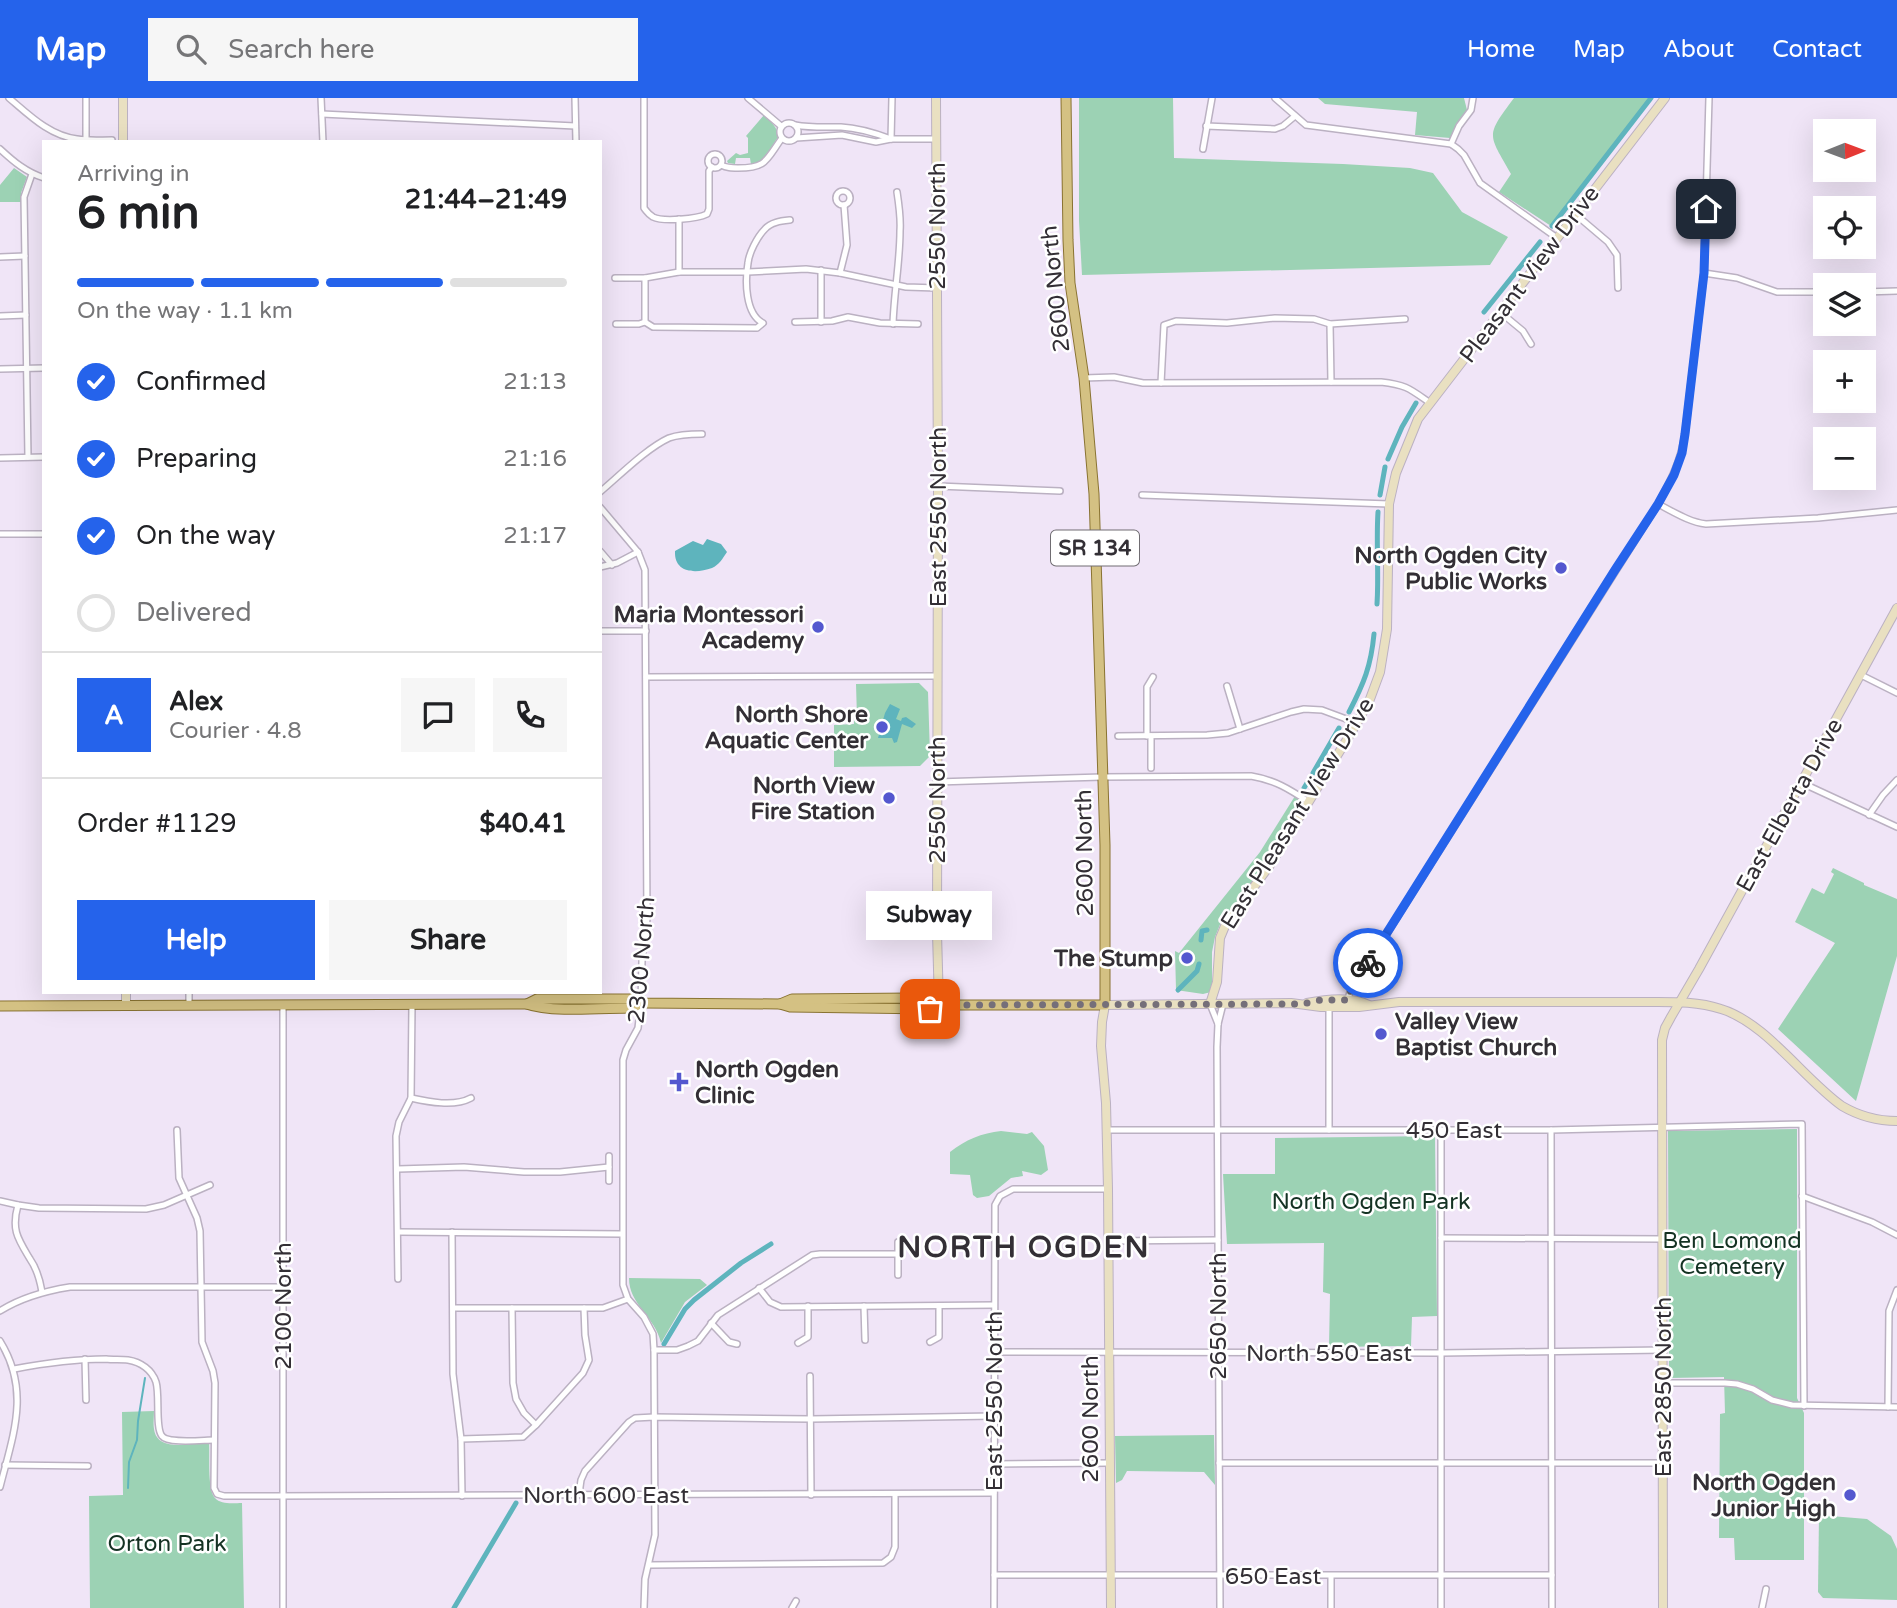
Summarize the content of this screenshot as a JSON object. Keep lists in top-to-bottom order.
{
  "streets": {
    "main road": ["2600 North", "SR 134"],
    "street": [
      "2550 North",
      "Pleasant View Drive",
      "East 2550 North",
      "East Elberta Drive",
      "East Pleasant View Drive",
      "2300 North",
      "450 East",
      "2100 North",
      "2650 North",
      "North 550 East",
      "East 2850 North",
      "North 600 East",
      "650 East"
    ]
  },
  "crossings": [
    ["2550 North", "East 2550 North"],
    ["Pleasant View Drive", "East Pleasant View Drive"],
    ["2600 North", "East 2550 North"],
    ["2600 North", "450 East"],
    ["2600 North", "North 550 East"],
    ["2600 North", "650 East"],
    ["East 2550 North", "North 550 East"],
    ["East 2550 North", "North 600 East"],
    ["East 2550 North", "650 East"],
    ["East Elberta Drive", "East 2850 North"],
    ["East Pleasant View Drive", "2650 North"],
    ["2300 North", "North 600 East"],
    ["450 East", "2650 North"],
    ["450 East", "East 2850 North"],
    ["2100 North", "North 600 East"],
    ["2650 North", "North 550 East"],
    ["2650 North", "650 East"],
    ["North 550 East", "East 2850 North"]
  ],
  "districts": ["NORTH OGDEN"],
  "parks": ["North Ogden Park", "Ben Lomond Cemetery", "Orton Park"],
  "places": {
    "other": [
      "North Ogden City Public Works",
      "Maria Montessori Academy",
      "North Shore Aquatic Center",
      "North View Fire Station",
      "The Stump",
      "Subway",
      "Valley View Baptist Church",
      "North Ogden Junior High"
    ],
    "health": ["North Ogden Clinic"]
  },
  "north": "right",
  "page": {
    "header": "Map",
    "search": "Search here",
    "nav": [
      "Home",
      "Map",
      "About",
      "Contact"
    ],
    "map_buttons": ["+", "−"],
    "heading": ["6 min", "Arriving in", "21:44–21:49"],
    "panel": [
      "Alex",
      "Courier · 4.8",
      "Order #1129",
      "$40.41"
    ],
    "bar": "On the way · 1.1 km",
    "list": [
      ["Confirmed", "21:13"],
      ["Preparing", "21:16"],
      ["On the way", "21:17"],
      "Delivered"
    ],
    "round": "A",
    "buttons": ["Help", "Share"],
    "bubble": "Subway"
  }
}
